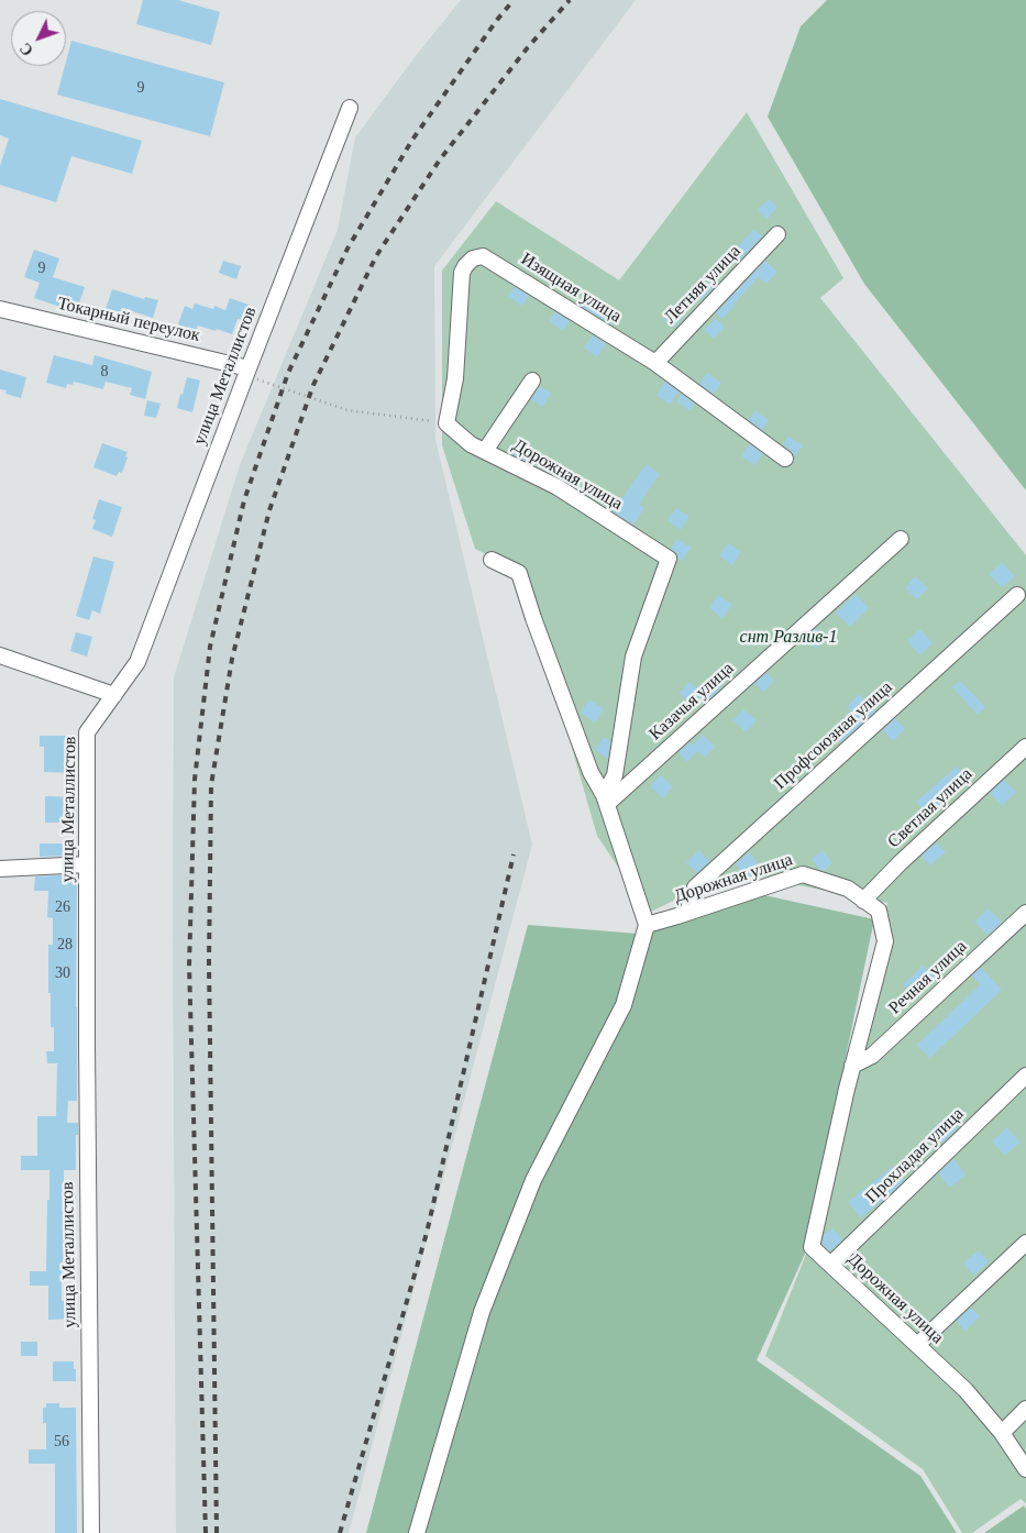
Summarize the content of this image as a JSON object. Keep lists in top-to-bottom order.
{
  "streets": {
    "street": [
      "Летняя улица",
      "Изящная улица",
      "Токарный переулок",
      "улица Металлистов",
      "Дорожная улица",
      "Казачья улица",
      "Профсоюзная улица",
      "Светлая улица",
      "Речная улица",
      "Прохладая улица"
    ]
  },
  "crossings": [
    ["Летняя улица", "Изящная улица"],
    ["Изящная улица", "Дорожная улица"],
    ["Токарный переулок", "улица Металлистов"],
    ["Дорожная улица", "Казачья улица"],
    ["Дорожная улица", "Профсоюзная улица"],
    ["Дорожная улица", "Светлая улица"],
    ["Дорожная улица", "Речная улица"],
    ["Дорожная улица", "Прохладая улица"]
  ],
  "parks": ["снт Разлив-1"],
  "house_numbers": [
    "9",
    "9",
    "8",
    "26",
    "28",
    "30",
    "56"
  ],
  "north": "bottom left"
}
